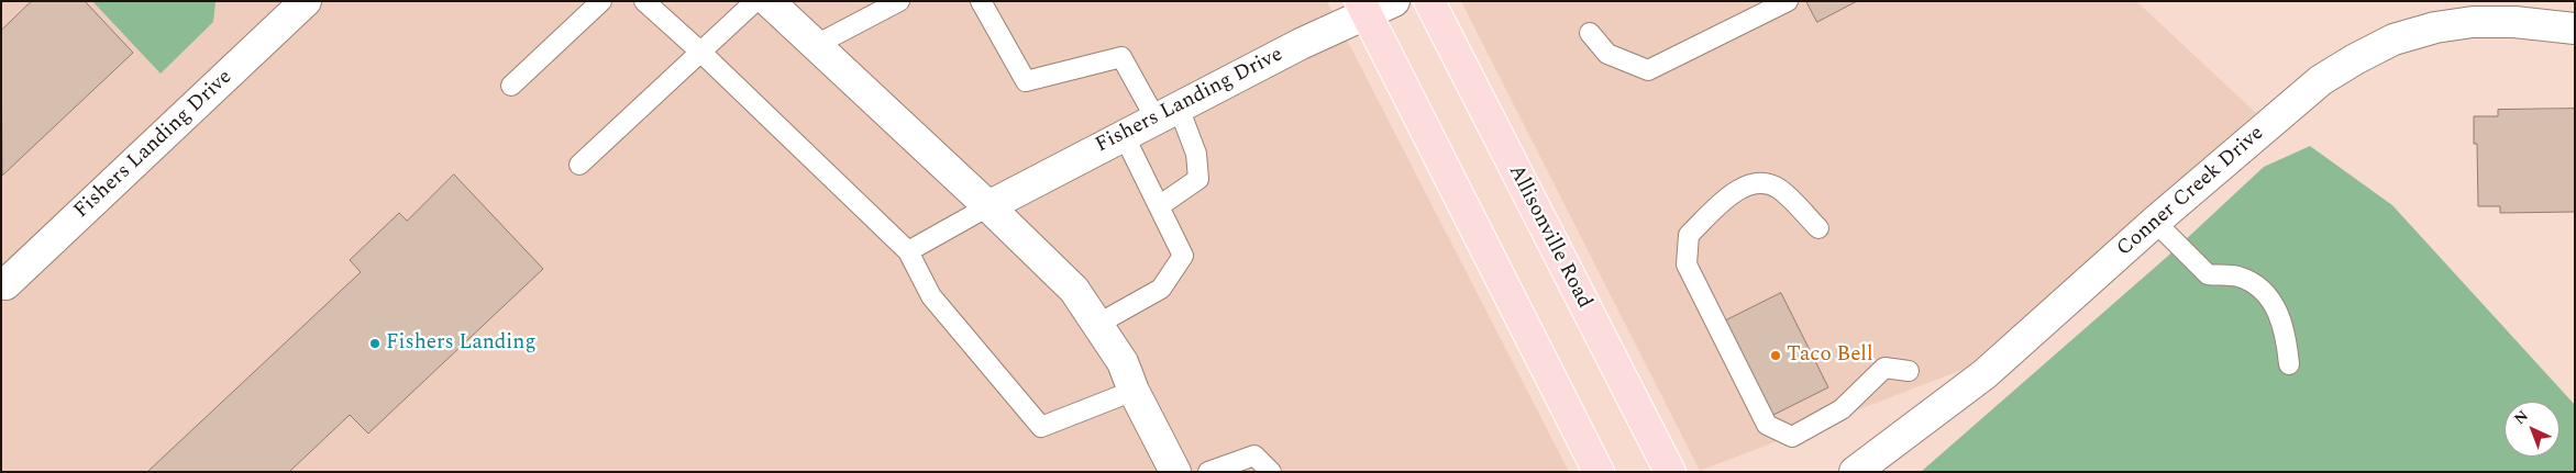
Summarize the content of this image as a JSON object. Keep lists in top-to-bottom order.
{
  "streets": {
    "main road": ["Allisonville Road"],
    "street": ["Fishers Landing Drive", "Conner Creek Drive"]
  },
  "places": ["Fishers Landing", "Taco Bell"],
  "north": "top left"
}
